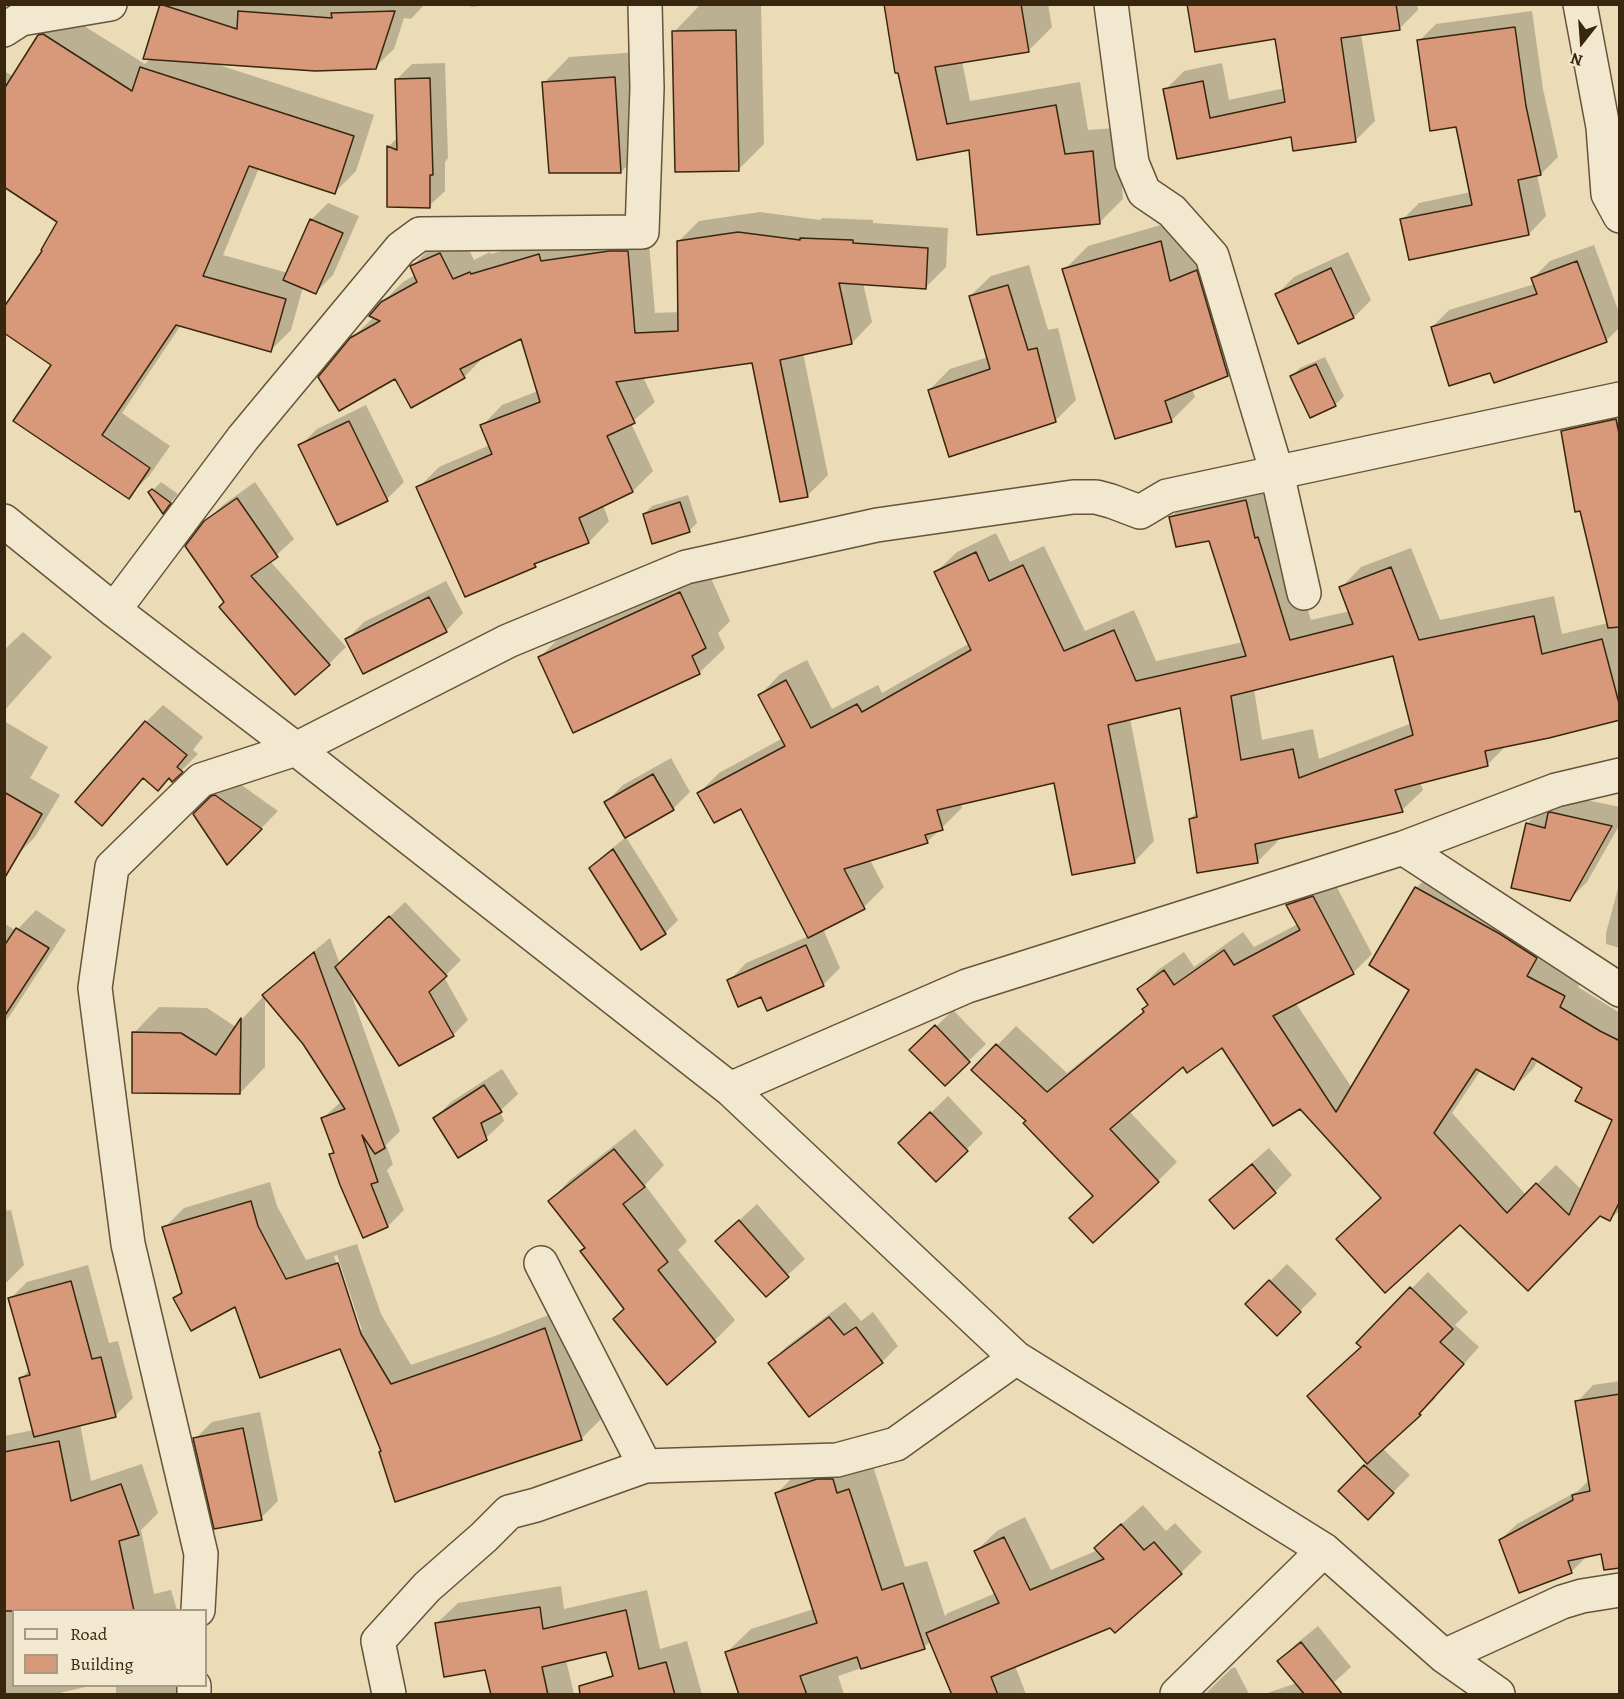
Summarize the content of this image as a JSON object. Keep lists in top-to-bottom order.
{
  "legend": ["Road", "Building"],
  "north": "bottom"
}
